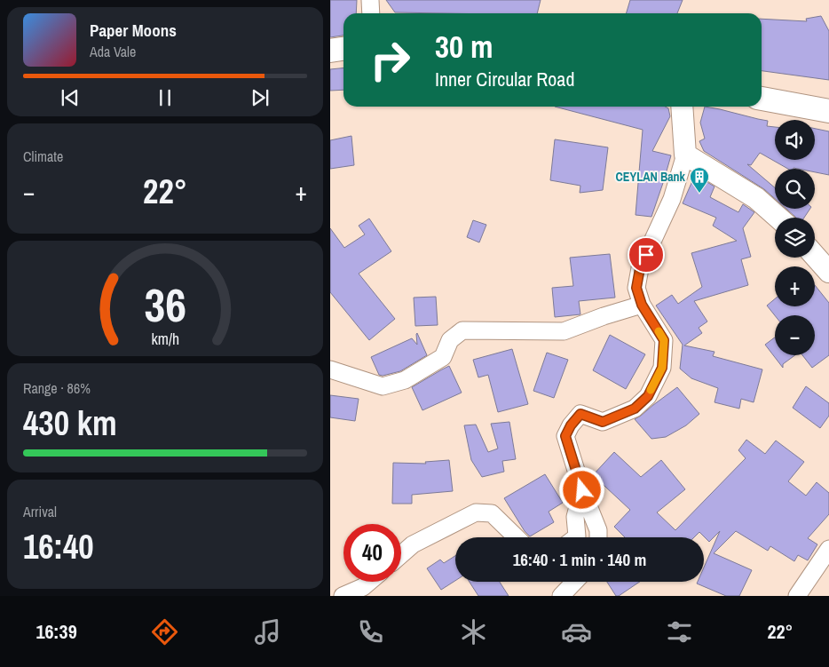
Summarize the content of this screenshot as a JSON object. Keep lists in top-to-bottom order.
{
  "places": {
    "building": ["CEYLAN Bank"]
  },
  "page": {
    "song": ["Paper Moons", "Ada Vale"],
    "turn": ["30 m", "Inner Circular Road"],
    "map_buttons": ["+", "−"],
    "tile": [
      "Climate",
      ["Range · 86%", "430 km"],
      ["Arrival", "16:40"]
    ],
    "heat": ["−", "22°", "+"],
    "limit": "40",
    "trip": "16:40 · 1 min · 140 m",
    "tabs": ["16:39", "22°"],
    "gauge": ["36", "km/h"]
  }
}
